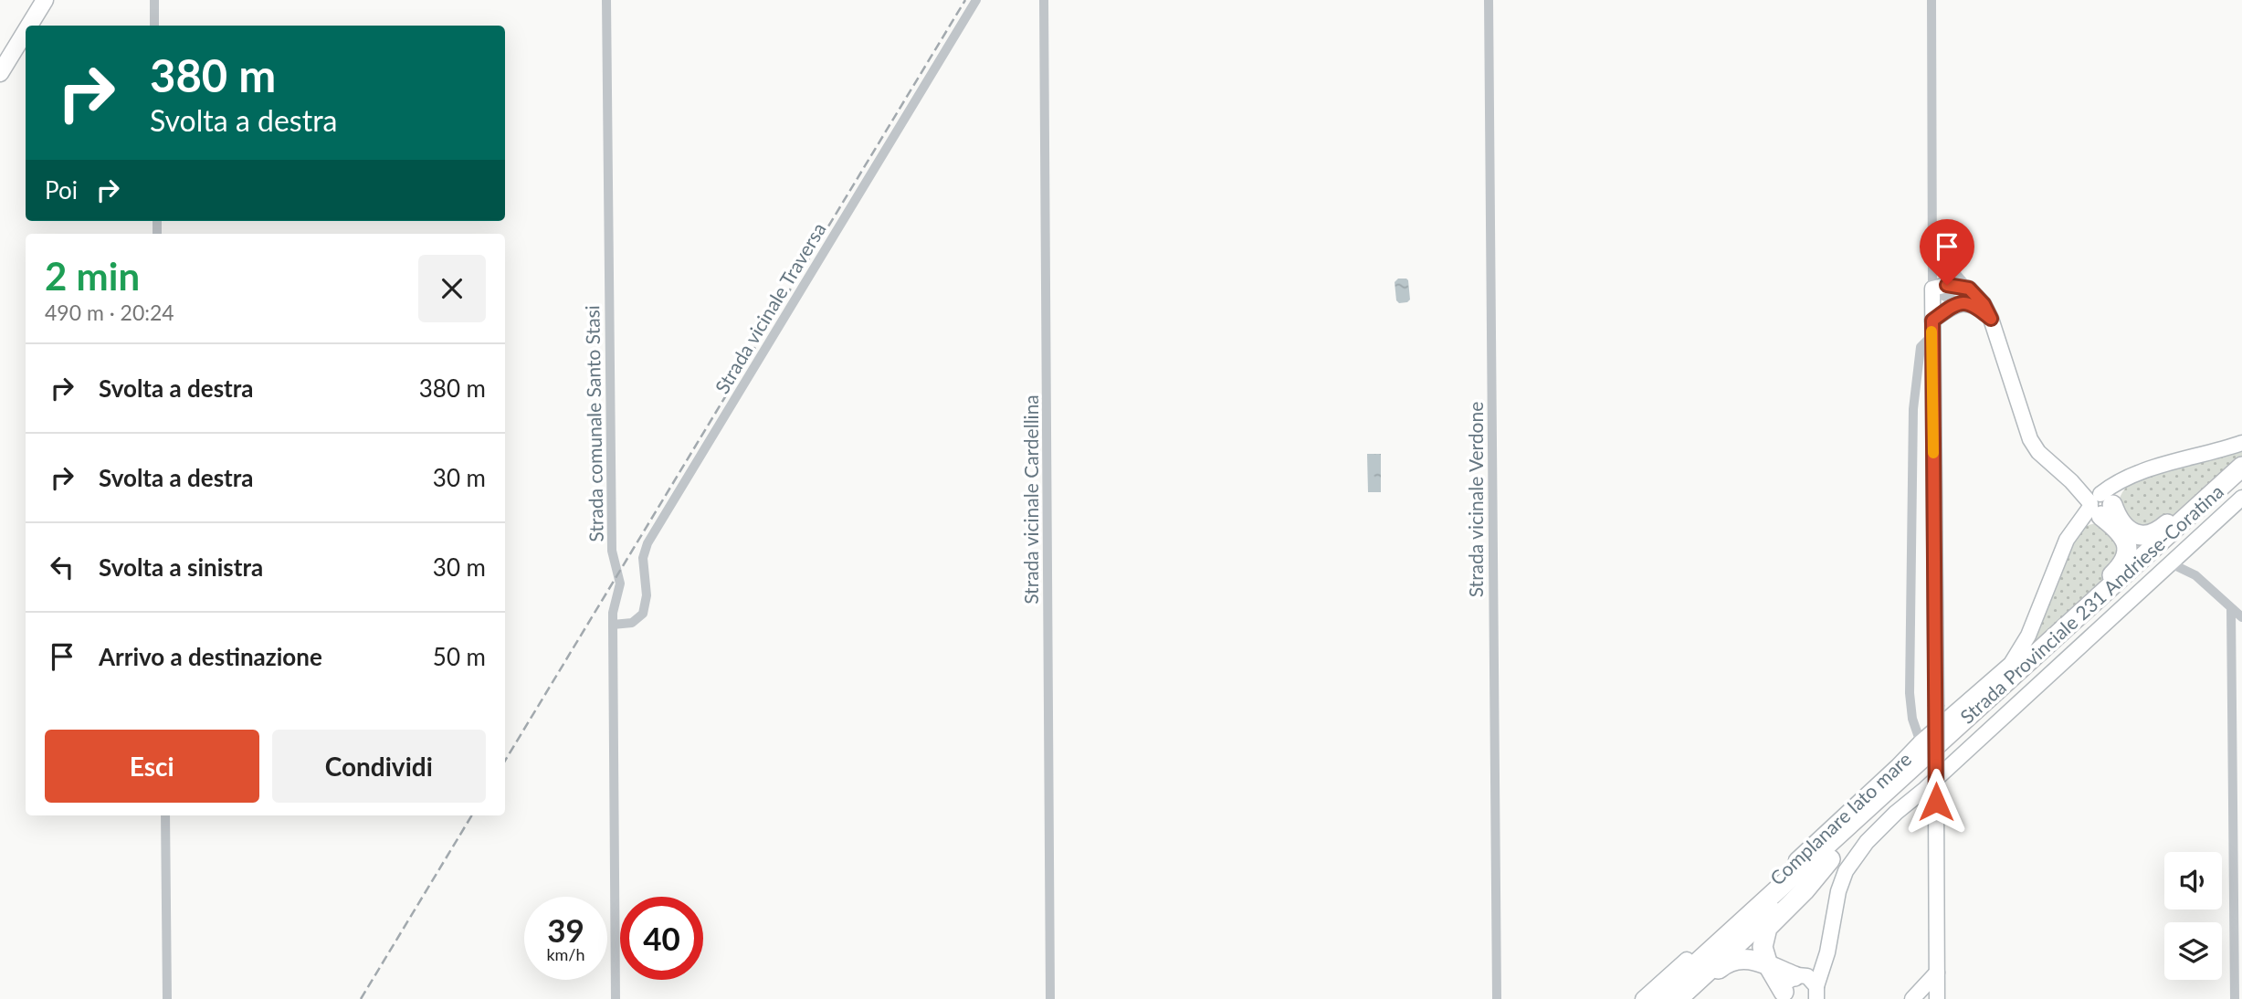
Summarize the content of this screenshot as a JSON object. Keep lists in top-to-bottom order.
{
  "streets": {
    "highway": ["Strada Provinciale 231 Andriese-Coratina"],
    "street": [
      "Strada vicinale Traversa",
      "Strada comunale Santo Stasi",
      "Strada vicinale Cardellina",
      "Strada vicinale Verdone",
      "Complanare lato mare"
    ]
  },
  "crossings": [
    ["Strada vicinale Traversa", "Strada comunale Santo Stasi"]
  ],
  "page": {
    "turn": ["380 m", "Svolta a destra"],
    "then": "Poi",
    "heading": ["2 min", "490 m · 20:24"],
    "list": [
      {
        "name": "Svolta a destra",
        "value": "380 m"
      },
      {
        "name": "Svolta a destra",
        "value": "30 m"
      },
      {
        "name": "Svolta a sinistra",
        "value": "30 m"
      },
      {
        "name": "Arrivo a destinazione",
        "value": "50 m"
      }
    ],
    "buttons": ["Esci", "Condividi"],
    "speed": "39 km/h",
    "limit": "40"
  }
}
